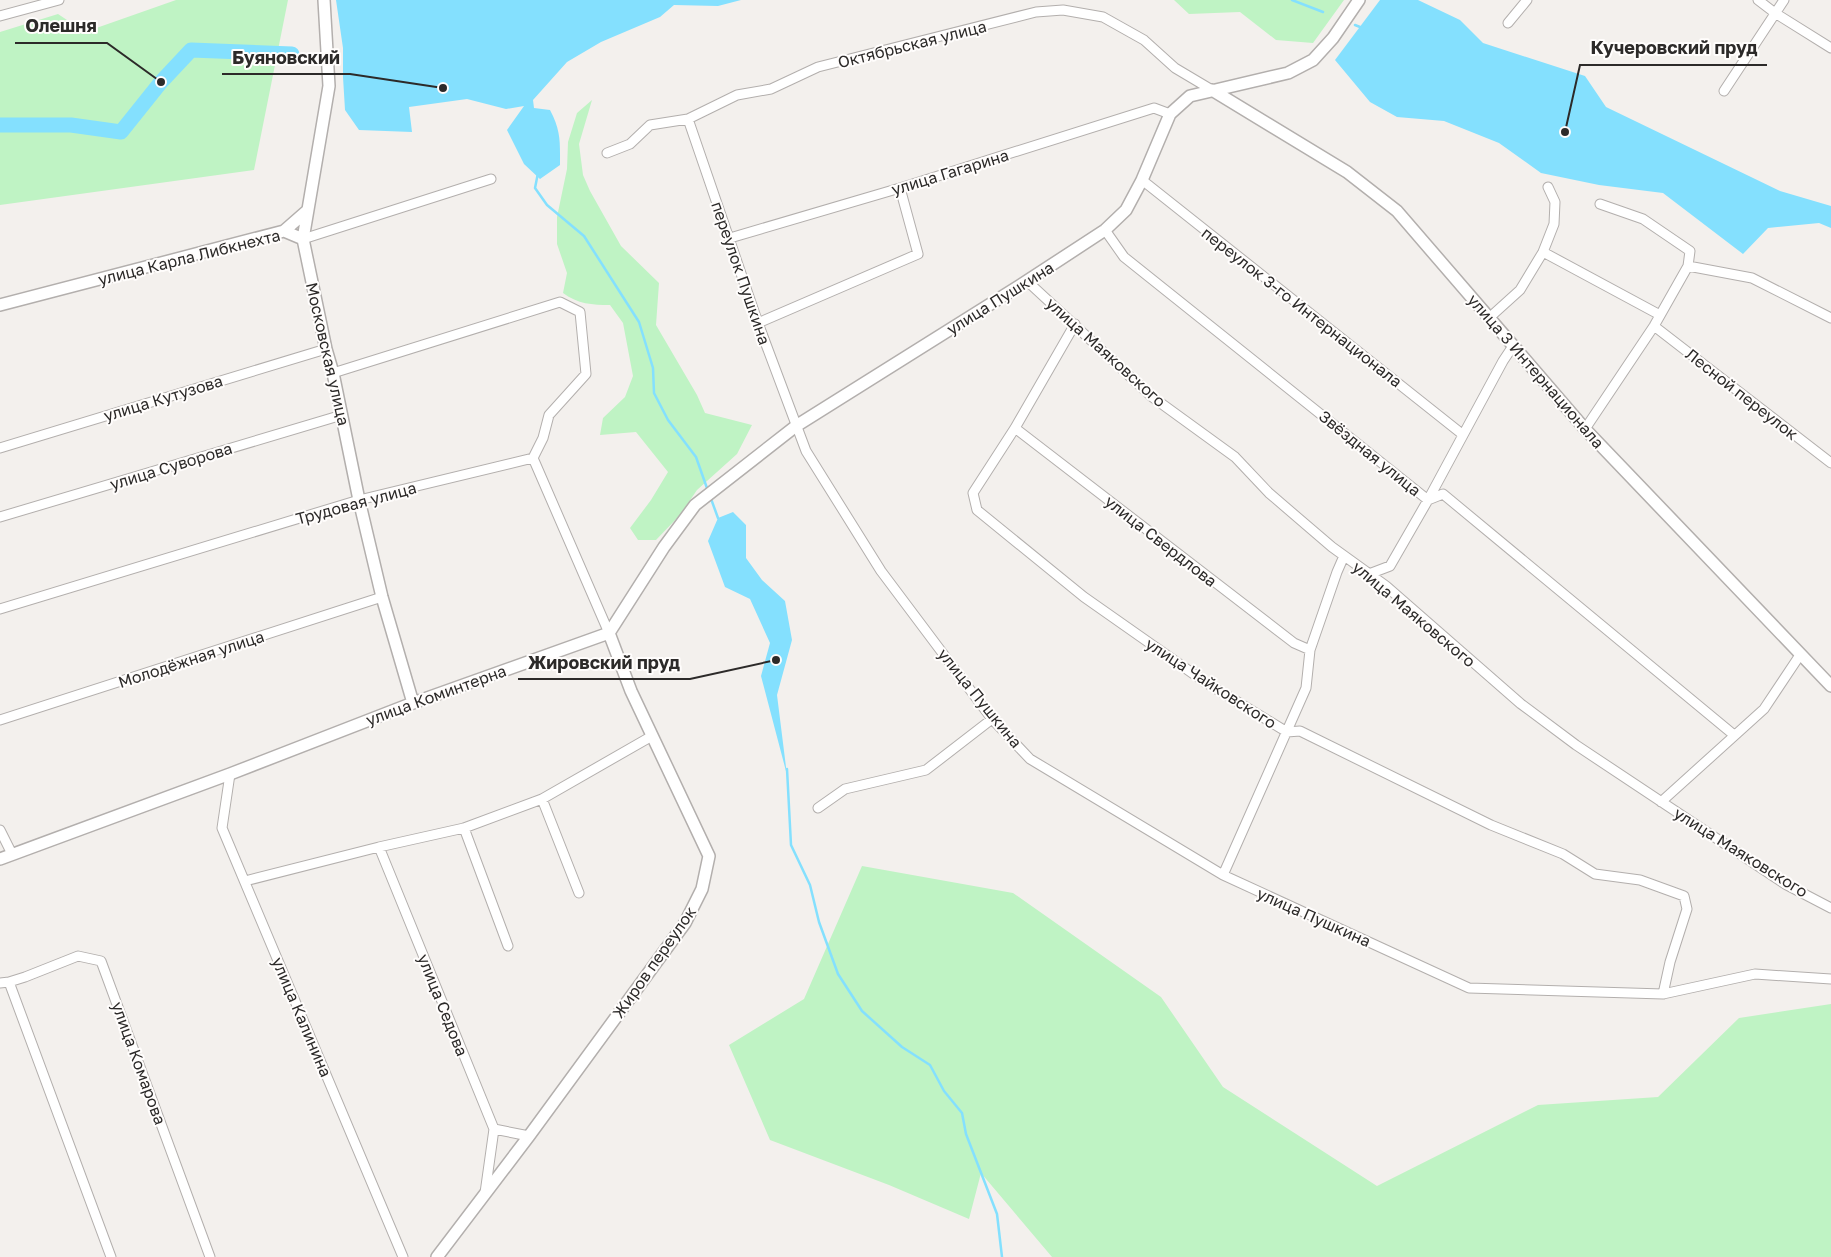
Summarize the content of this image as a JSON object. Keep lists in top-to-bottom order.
{
  "streets": {
    "street": [
      "Октябрьская улица",
      "улица Гагарина",
      "улица Карла Либкнехта",
      "переулок Пушкина",
      "улица Пушкина",
      "переулок 3-го Интернационала",
      "улица Маяковского",
      "Московская улица",
      "улица 3 Интернационала",
      "Лесной переулок",
      "улица Кутузова",
      "Звёздная улица",
      "улица Суворова",
      "Трудовая улица",
      "улица Свердлова",
      "Молодёжная улица",
      "улица Чайковского",
      "улица Коминтерна",
      "Жиров переулок",
      "улица Седова",
      "улица Калинина",
      "улица Комарова"
    ]
  },
  "crossings": [
    ["Октябрьская улица", "переулок Пушкина"],
    ["Октябрьская улица", "улица Пушкина"],
    ["Октябрьская улица", "улица 3 Интернационала"],
    ["улица Гагарина", "переулок Пушкина"],
    ["улица Гагарина", "улица Пушкина"],
    ["улица Карла Либкнехта", "Московская улица"],
    ["переулок Пушкина", "улица Пушкина"],
    ["улица Пушкина", "переулок 3-го Интернационала"],
    ["улица Пушкина", "улица Маяковского"],
    ["улица Пушкина", "улица 3 Интернационала"],
    ["улица Пушкина", "Звёздная улица"],
    ["улица Пушкина", "улица Чайковского"],
    ["улица Маяковского", "улица Чайковского"],
    ["Московская улица", "улица Кутузова"],
    ["Московская улица", "улица Суворова"],
    ["Московская улица", "Трудовая улица"],
    ["Московская улица", "Молодёжная улица"],
    ["Московская улица", "улица Коминтерна"],
    ["улица Свердлова", "улица Чайковского"],
    ["улица Коминтерна", "Жиров переулок"],
    ["улица Коминтерна", "улица Калинина"]
  ],
  "places": [
    "Олешня",
    "Буяновский",
    "Кучеровский пруд",
    "Жировский пруд"
  ]
}
